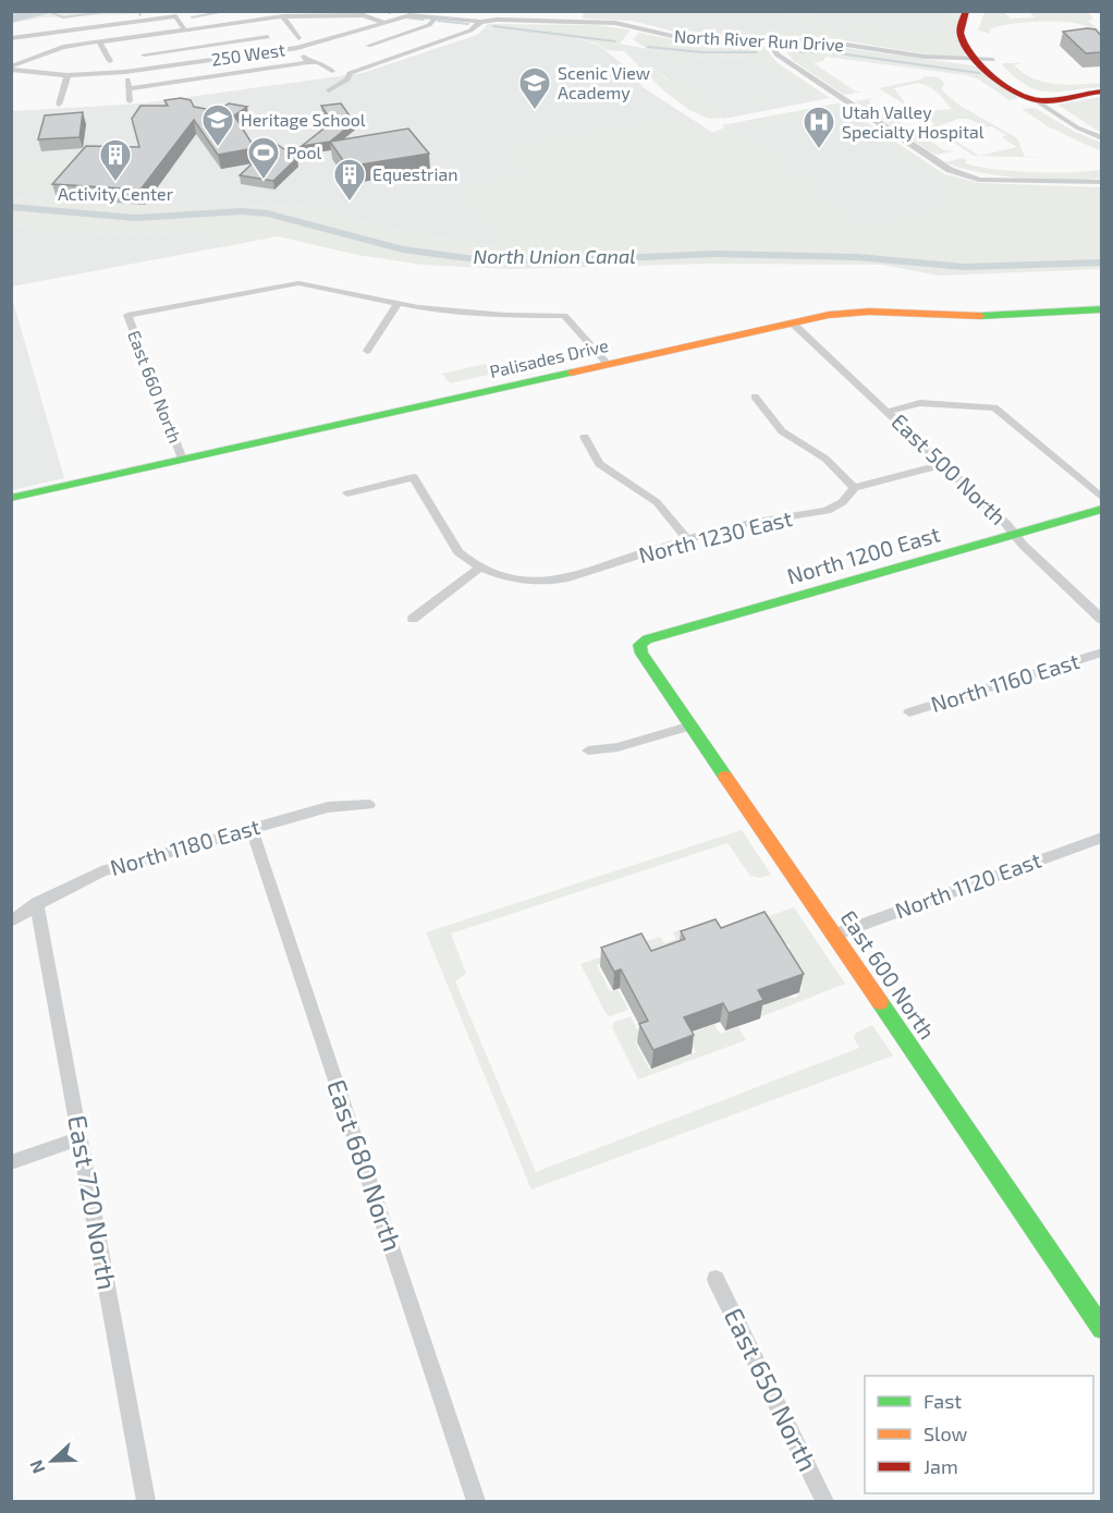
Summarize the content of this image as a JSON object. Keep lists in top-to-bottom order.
{
  "streets": {
    "street": [
      "North River Run Drive",
      "250 West",
      "Palisades Drive",
      "East 660 North",
      "East 500 North",
      "North 1230 East",
      "North 1200 East",
      "North 1160 East",
      "North 1180 East",
      "North 1120 East",
      "East 600 North",
      "East 680 North",
      "East 720 North",
      "East 650 North"
    ]
  },
  "crossings": [
    ["North River Run Drive", "250 West"],
    ["Palisades Drive", "East 660 North"],
    ["Palisades Drive", "East 500 North"],
    ["East 500 North", "North 1230 East"],
    ["East 500 North", "North 1200 East"],
    ["North 1200 East", "East 600 North"],
    ["North 1180 East", "East 680 North"],
    ["North 1180 East", "East 720 North"],
    ["North 1120 East", "East 600 North"]
  ],
  "water": ["North Union Canal"],
  "places": {
    "school or university": ["Scenic View Academy", "Heritage School"],
    "hospital": ["Utah Valley Specialty Hospital"],
    "sports": ["Pool"],
    "building": ["Activity Center", "Equestrian"]
  },
  "legend": ["Fast", "Slow", "Jam"],
  "north": "left"
}
